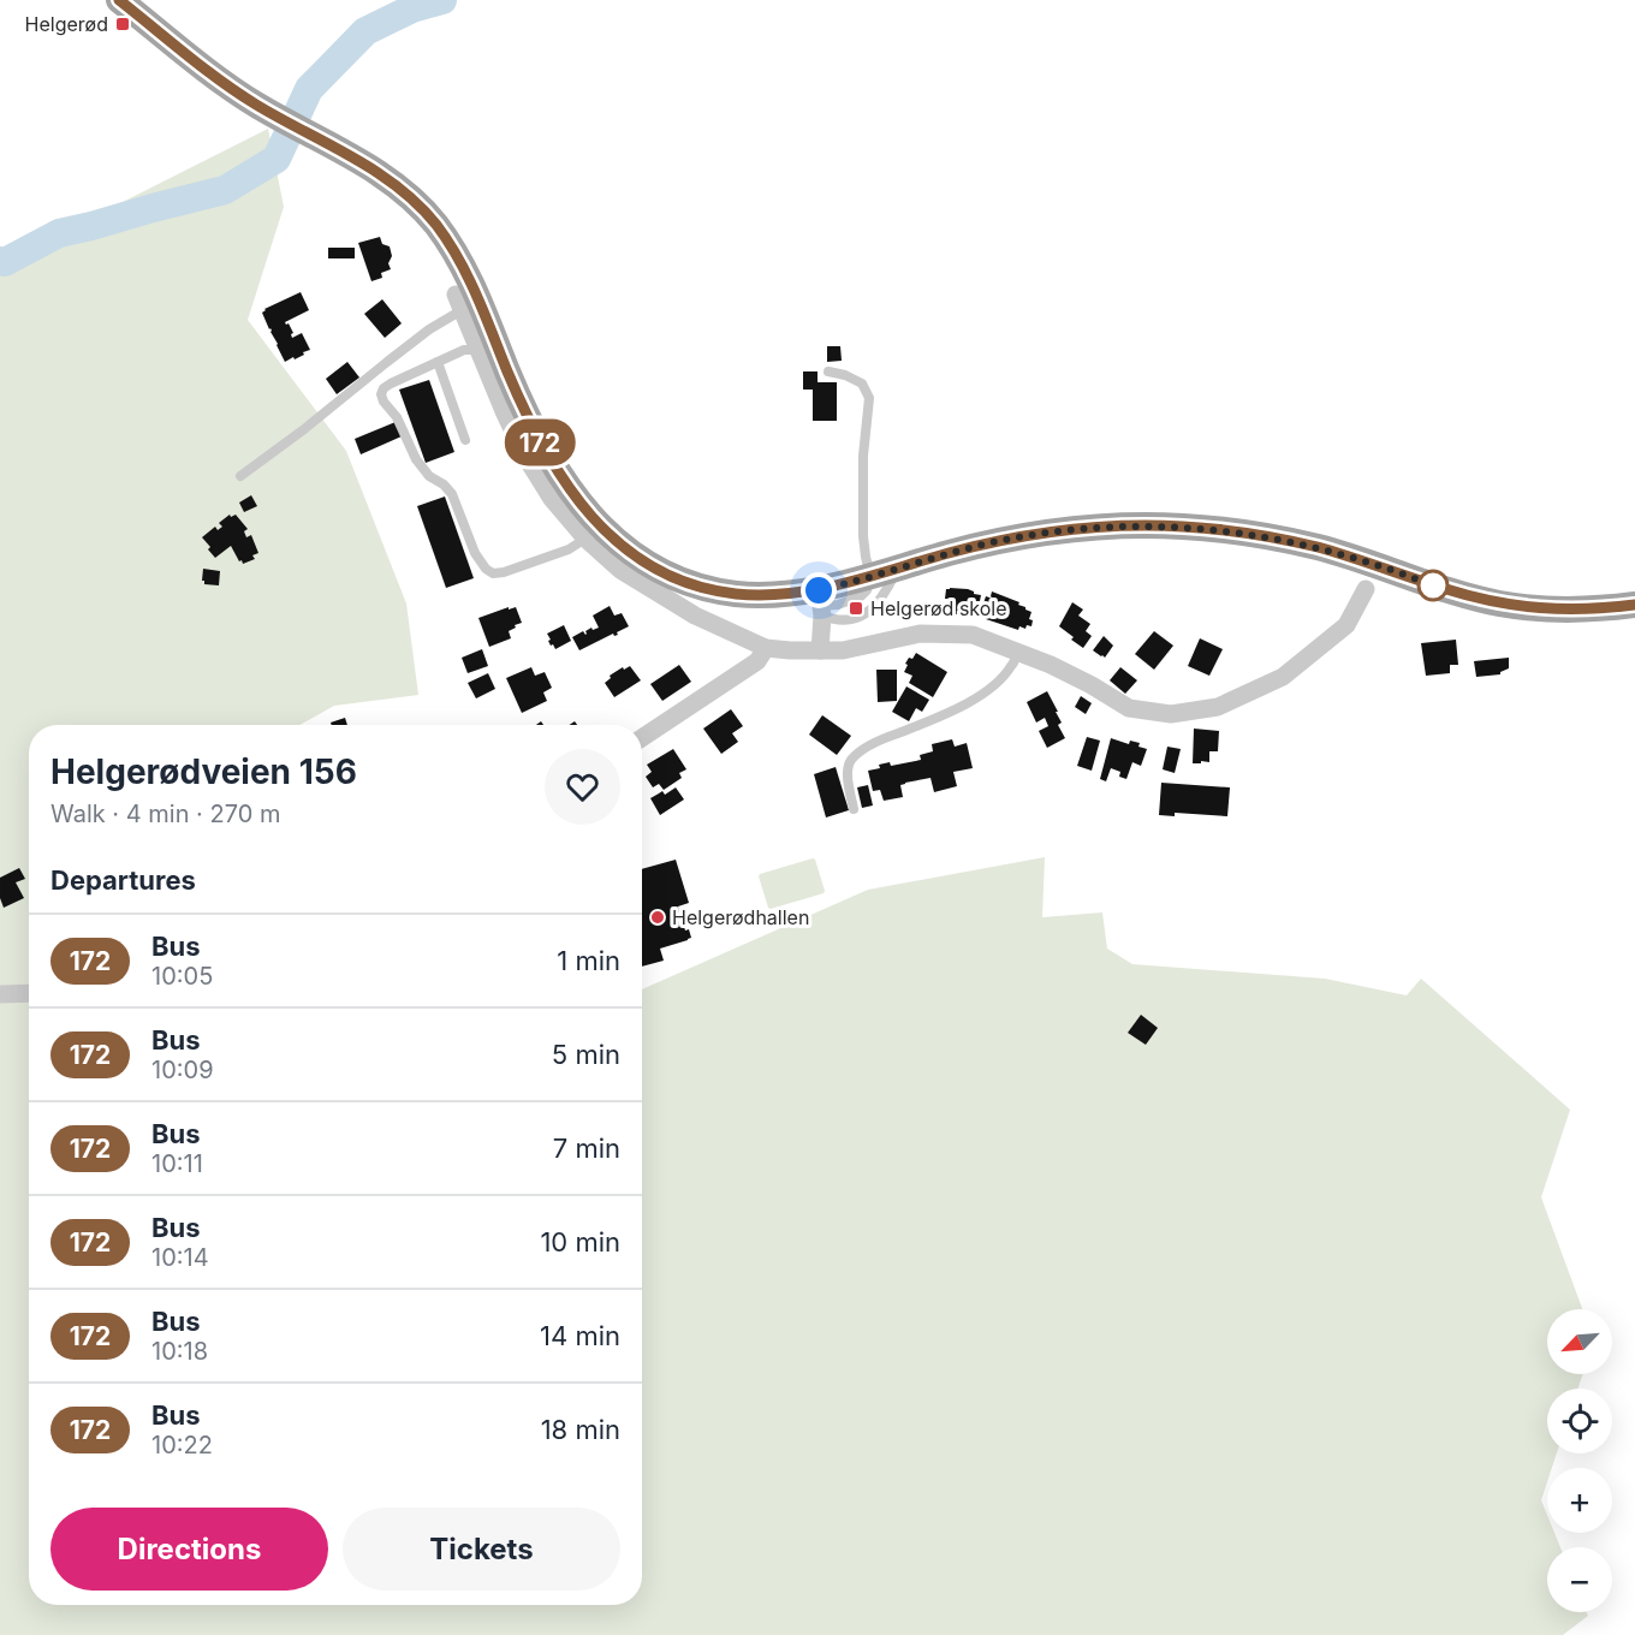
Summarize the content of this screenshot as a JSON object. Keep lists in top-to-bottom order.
{
  "places": {
    "transit": ["Helgerød", "Helgerød skole"],
    "other": ["Helgerødhallen"]
  },
  "lines": ["bus line 172"],
  "north": "bottom left",
  "page": {
    "on_map": "172",
    "heading": [
      ["Helgerødveien 156", "Walk · 4 min · 270 m"],
      "Departures"
    ],
    "list": [
      {
        "mark": "172",
        "name": "Bus",
        "note": "10:05",
        "value": "1 min"
      },
      {
        "mark": "172",
        "name": "Bus",
        "note": "10:09",
        "value": "5 min"
      },
      {
        "mark": "172",
        "name": "Bus",
        "note": "10:11",
        "value": "7 min"
      },
      {
        "mark": "172",
        "name": "Bus",
        "note": "10:14",
        "value": "10 min"
      },
      {
        "mark": "172",
        "name": "Bus",
        "note": "10:18",
        "value": "14 min"
      },
      {
        "mark": "172",
        "name": "Bus",
        "note": "10:22",
        "value": "18 min"
      }
    ],
    "map_buttons": ["+", "−"],
    "buttons": ["Directions", "Tickets"]
  }
}
